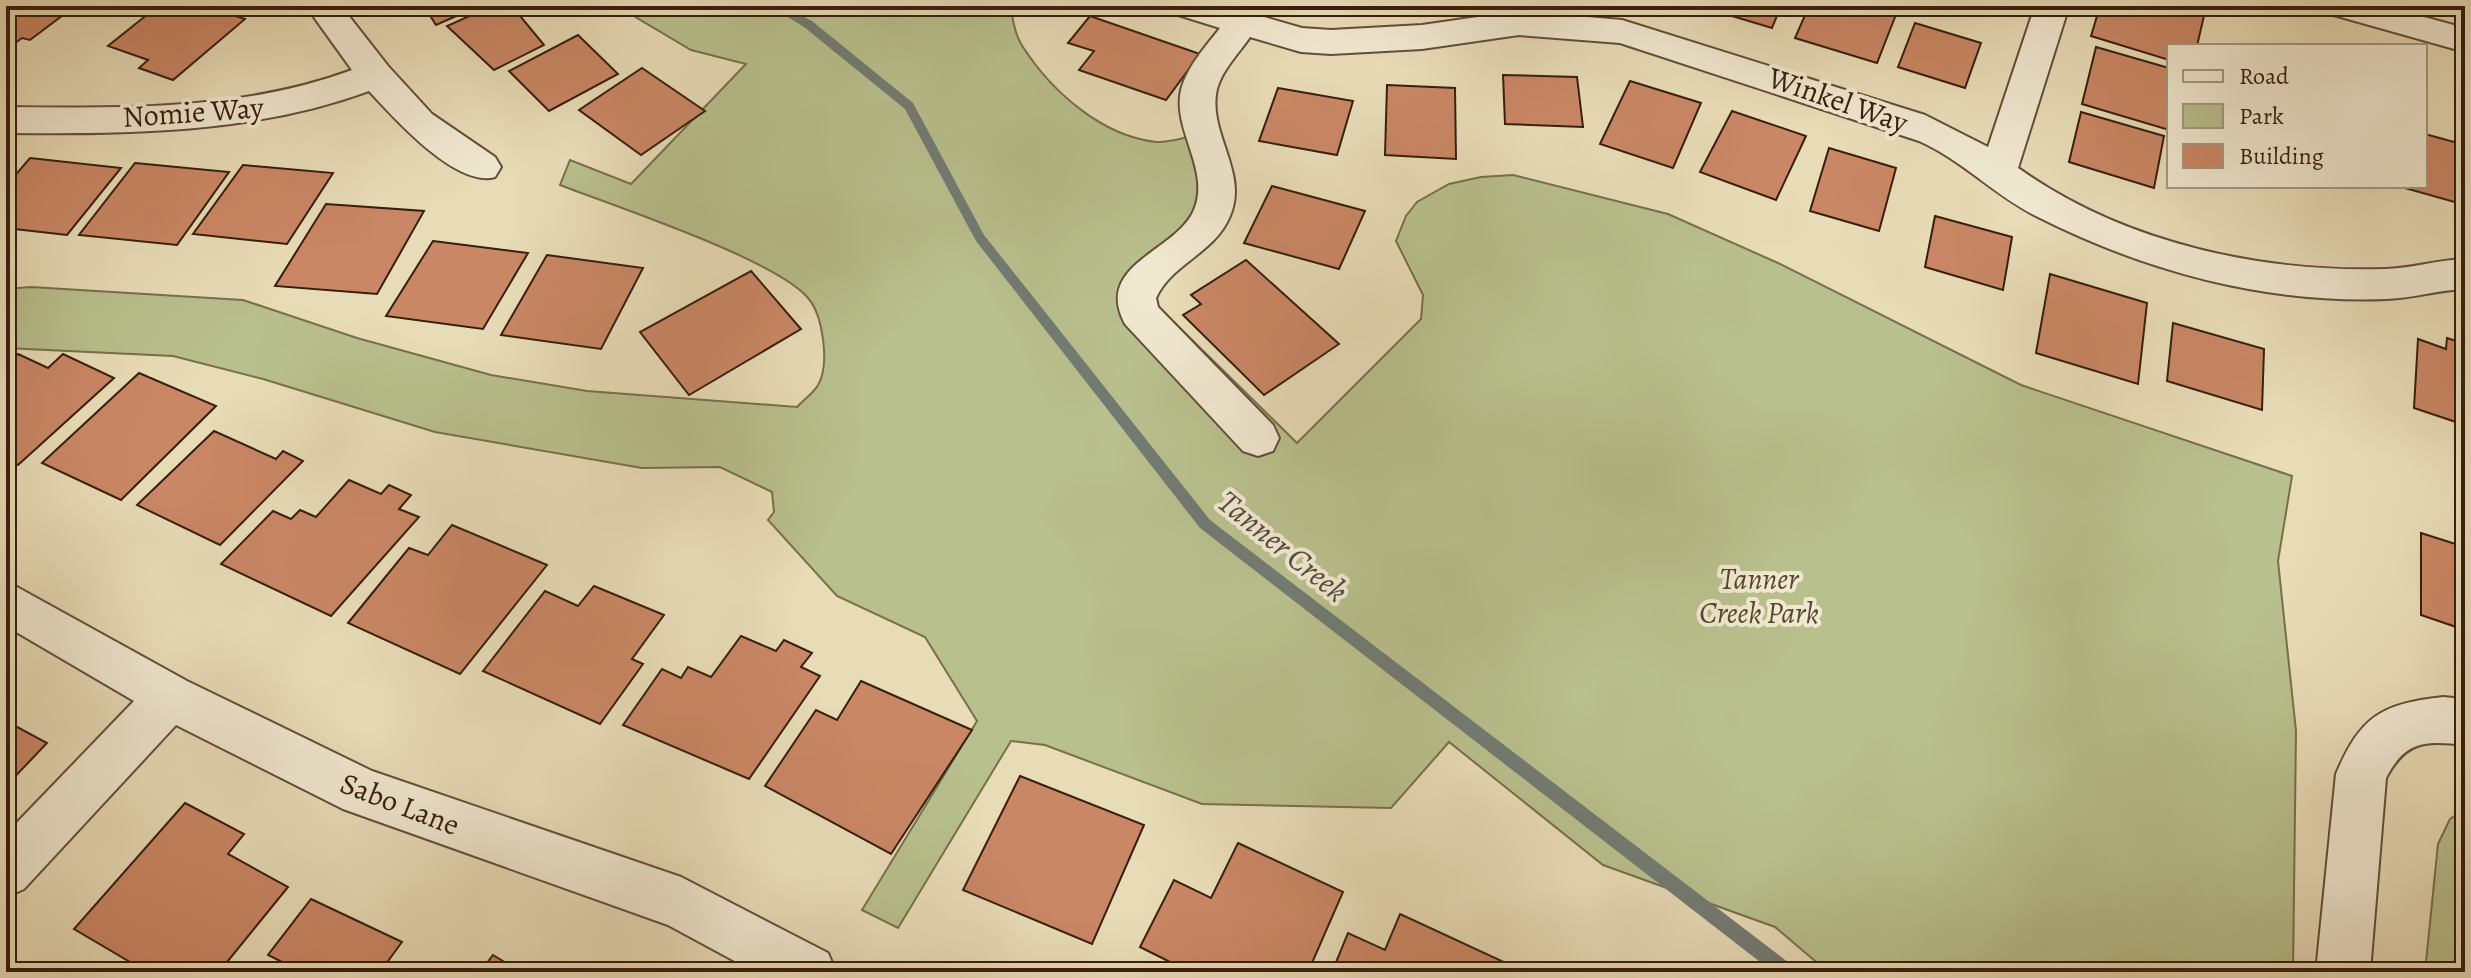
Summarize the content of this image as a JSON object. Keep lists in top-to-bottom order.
{
  "streets": {
    "street": ["Winkel Way", "Nomie Way", "Sabo Lane"]
  },
  "water": ["Tanner Creek"],
  "parks": ["Tanner Creek Park"],
  "legend": ["Road", "Park", "Building"]
}
